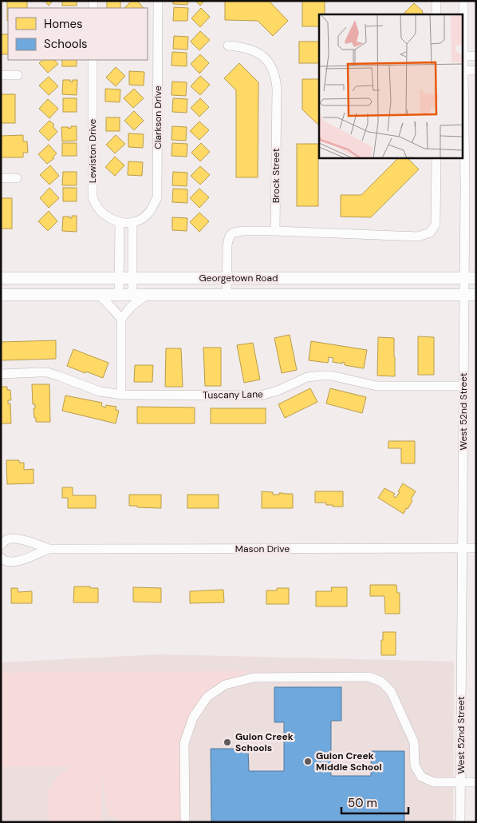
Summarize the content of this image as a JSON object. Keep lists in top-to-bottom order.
{
  "streets": {
    "main road": ["Georgetown Road"],
    "street": [
      "Clarkson Drive",
      "Lewiston Drive",
      "Brock Street",
      "Tuscany Lane",
      "West 52nd Street",
      "Mason Drive"
    ]
  },
  "crossings": [
    ["Clarkson Drive", "Lewiston Drive"],
    ["Georgetown Road", "West 52nd Street"],
    ["Tuscany Lane", "West 52nd Street"],
    ["West 52nd Street", "Mason Drive"]
  ],
  "places": ["Guion Creek Schools", "Guion Creek Middle School"],
  "legend": ["Homes", "Schools"],
  "scale_bar": "50 m"
}
